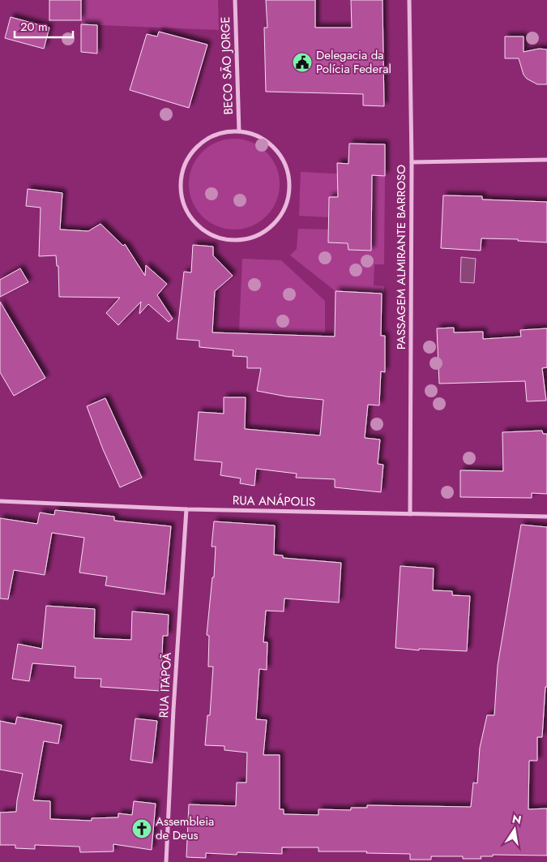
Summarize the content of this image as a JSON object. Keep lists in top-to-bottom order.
{
  "streets": {
    "street": [
      "BECO SÃO JORGE",
      "PASSAGEM ALMIRANTE BARROSO",
      "RUA ANÁPOLIS",
      "RUA ITAPOÃ"
    ]
  },
  "crossings": [
    ["PASSAGEM ALMIRANTE BARROSO", "RUA ANÁPOLIS"],
    ["RUA ANÁPOLIS", "RUA ITAPOÃ"]
  ],
  "places": {
    "public building": ["Delegacia da Polícia Federal"],
    "church": ["Assembleia de Deus"]
  },
  "scale_bar": "20 m",
  "north": "top"
}
